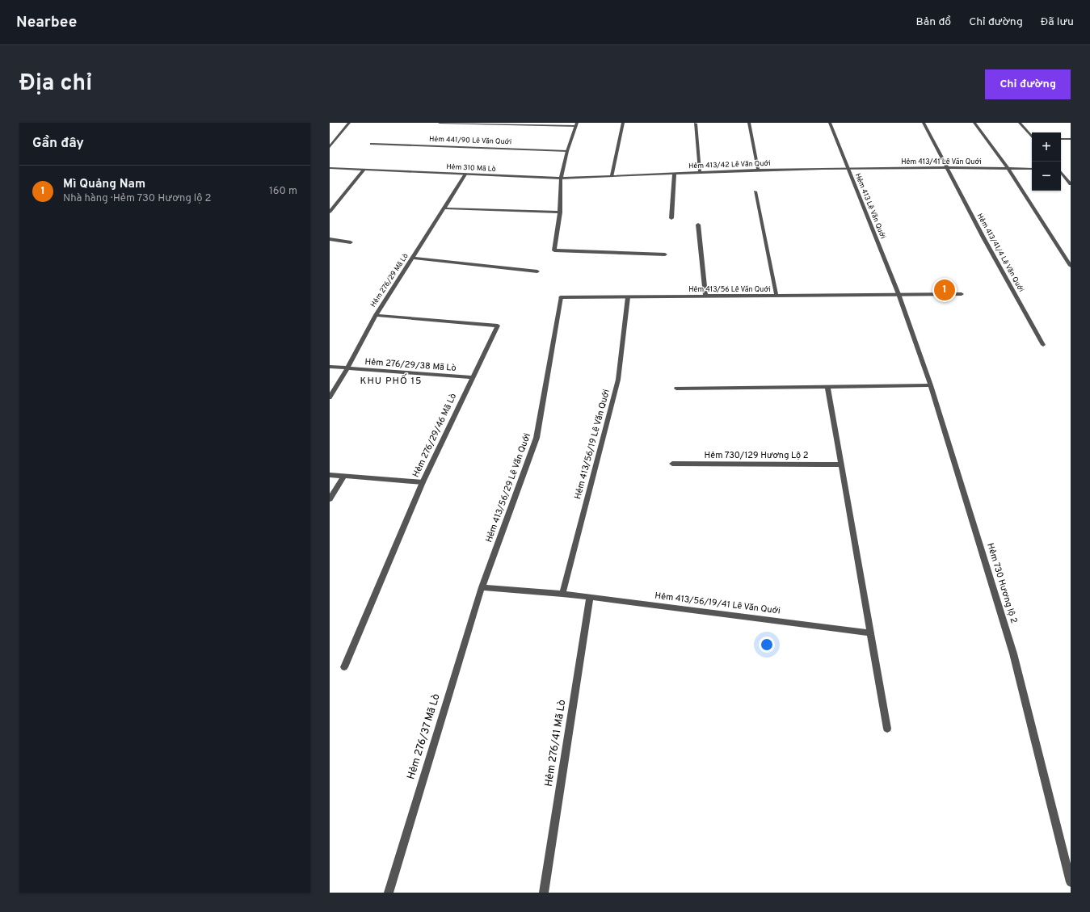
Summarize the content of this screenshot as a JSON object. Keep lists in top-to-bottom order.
{
  "streets": {
    "street": [
      "Hẻm 441/90 Lê Văn Quới",
      "Hẻm 413/41 Lê Văn Quới",
      "Hẻm 413/42 Lê Văn Quới",
      "Hẻm 310 Mã Lò",
      "Hẻm 413 Lê Văn Quới",
      "Hẻm 413/41/4 Lê Văn Quới",
      "Hẻm 276/29 Mã Lò",
      "Hẻm 413/56 Lê Văn Quới",
      "Hẻm 276/29/38 Mã Lò",
      "Hẻm 276/29/46 Mã Lò",
      "Hẻm 413/56/19 Lê Văn Quới",
      "Hẻm 730/129 Hương Lộ 2",
      "Hẻm 413/56/29 Lê Văn Quới",
      "Hẻm 730 Hương lộ 2",
      "Hẻm 413/56/19/41 Lê Văn Quới",
      "Hẻm 276/37 Mã Lò",
      "Hẻm 276/41 Mã Lò"
    ]
  },
  "crossings": [
    ["Hẻm 413/41 Lê Văn Quới", "Hẻm 413/42 Lê Văn Quới"],
    ["Hẻm 413/41 Lê Văn Quới", "Hẻm 413 Lê Văn Quới"],
    ["Hẻm 413/41 Lê Văn Quới", "Hẻm 413/41/4 Lê Văn Quới"],
    ["Hẻm 413/42 Lê Văn Quới", "Hẻm 310 Mã Lò"],
    ["Hẻm 413/42 Lê Văn Quới", "Hẻm 413 Lê Văn Quới"],
    ["Hẻm 310 Mã Lò", "Hẻm 276/29 Mã Lò"],
    ["Hẻm 413 Lê Văn Quới", "Hẻm 413/56 Lê Văn Quới"],
    ["Hẻm 413 Lê Văn Quới", "Hẻm 730 Hương lộ 2"],
    ["Hẻm 276/29 Mã Lò", "Hẻm 276/29/38 Mã Lò"],
    ["Hẻm 276/29 Mã Lò", "Hẻm 276/29/46 Mã Lò"],
    ["Hẻm 413/56 Lê Văn Quới", "Hẻm 413/56/19 Lê Văn Quới"],
    ["Hẻm 413/56 Lê Văn Quới", "Hẻm 413/56/29 Lê Văn Quới"],
    ["Hẻm 413/56 Lê Văn Quới", "Hẻm 730 Hương lộ 2"],
    ["Hẻm 276/29/38 Mã Lò", "Hẻm 276/29/46 Mã Lò"],
    ["Hẻm 413/56/19 Lê Văn Quới", "Hẻm 413/56/19/41 Lê Văn Quới"],
    ["Hẻm 413/56/29 Lê Văn Quới", "Hẻm 413/56/19/41 Lê Văn Quới"],
    ["Hẻm 413/56/29 Lê Văn Quới", "Hẻm 276/37 Mã Lò"],
    ["Hẻm 413/56/19/41 Lê Văn Quới", "Hẻm 276/37 Mã Lò"],
    ["Hẻm 413/56/19/41 Lê Văn Quới", "Hẻm 276/41 Mã Lò"]
  ],
  "districts": ["KHU PHỐ 15"],
  "page": {
    "header": "Nearbee",
    "nav": ["Bản đồ", "Chỉ đường", "Đã lưu"],
    "title": "Địa chỉ",
    "buttons": "Chỉ đường",
    "heading": "Gần đây",
    "map_buttons": ["+", "−"],
    "list": [
      {
        "mark": "1",
        "name": "Mì Quảng Nam",
        "note": "Nhà hàng · Hẻm 730 Hương lộ 2",
        "value": "160 m"
      }
    ],
    "pins": "1"
  }
}
